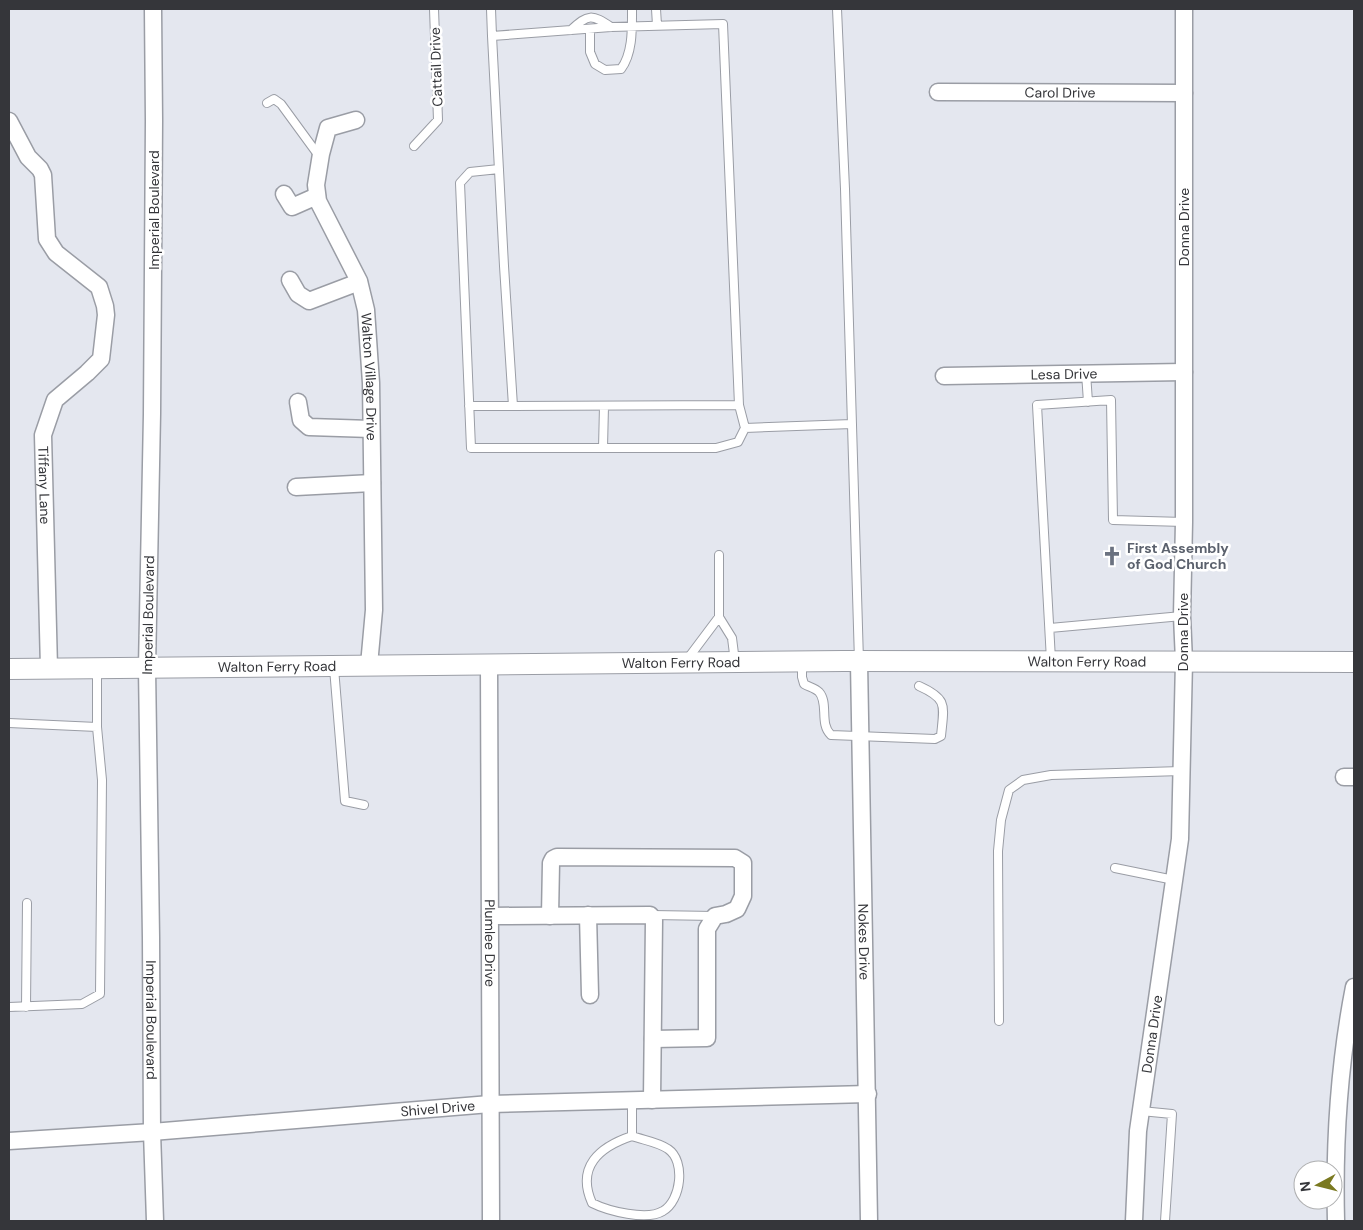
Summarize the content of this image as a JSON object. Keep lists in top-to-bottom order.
{
  "streets": {
    "street": [
      "Carol Drive",
      "Imperial Boulevard",
      "Donna Drive",
      "Lesa Drive",
      "Walton Village Drive",
      "Tiffany Lane",
      "Walton Ferry Road",
      "Nokes Drive",
      "Plumlee Drive",
      "Shivel Drive"
    ],
    "lane": ["Cattail Drive"]
  },
  "crossings": [
    ["Carol Drive", "Donna Drive"],
    ["Imperial Boulevard", "Walton Ferry Road"],
    ["Imperial Boulevard", "Shivel Drive"],
    ["Donna Drive", "Lesa Drive"],
    ["Donna Drive", "Walton Ferry Road"],
    ["Walton Village Drive", "Walton Ferry Road"],
    ["Tiffany Lane", "Walton Ferry Road"],
    ["Walton Ferry Road", "Nokes Drive"],
    ["Walton Ferry Road", "Plumlee Drive"],
    ["Nokes Drive", "Shivel Drive"],
    ["Plumlee Drive", "Shivel Drive"]
  ],
  "places": {
    "church": ["First Assembly of God Church"]
  },
  "north": "left"
}
